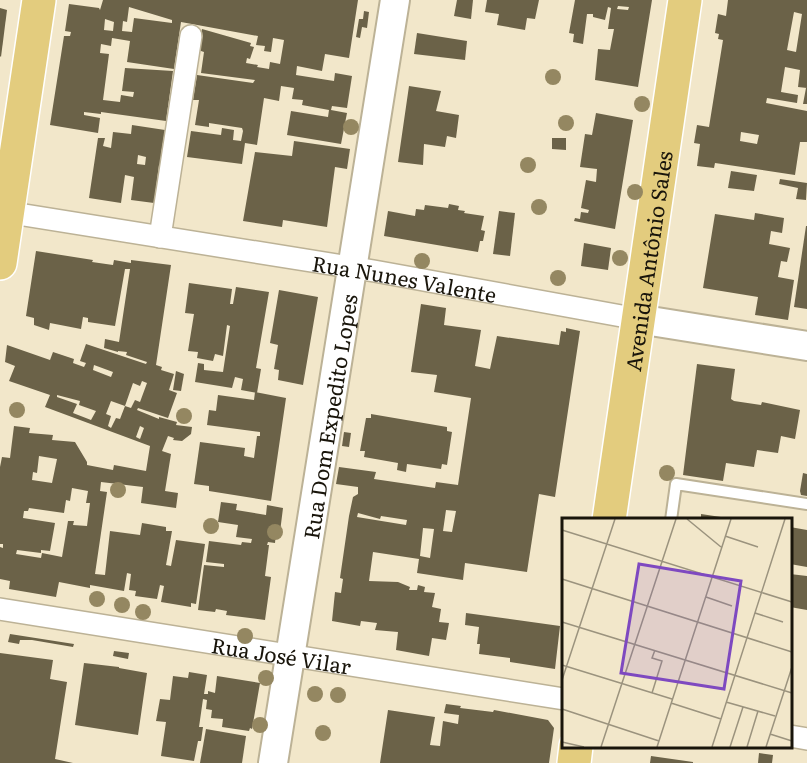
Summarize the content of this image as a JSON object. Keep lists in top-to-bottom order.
{
  "streets": {
    "main road": ["Avenida Antônio Sales"],
    "street": ["Rua Nunes Valente", "Rua Dom Expedito Lopes", "Rua José Vilar"]
  },
  "crossings": [
    ["Avenida Antônio Sales", "Rua Nunes Valente"],
    ["Rua Nunes Valente", "Rua Dom Expedito Lopes"],
    ["Rua Dom Expedito Lopes", "Rua José Vilar"]
  ]
}
